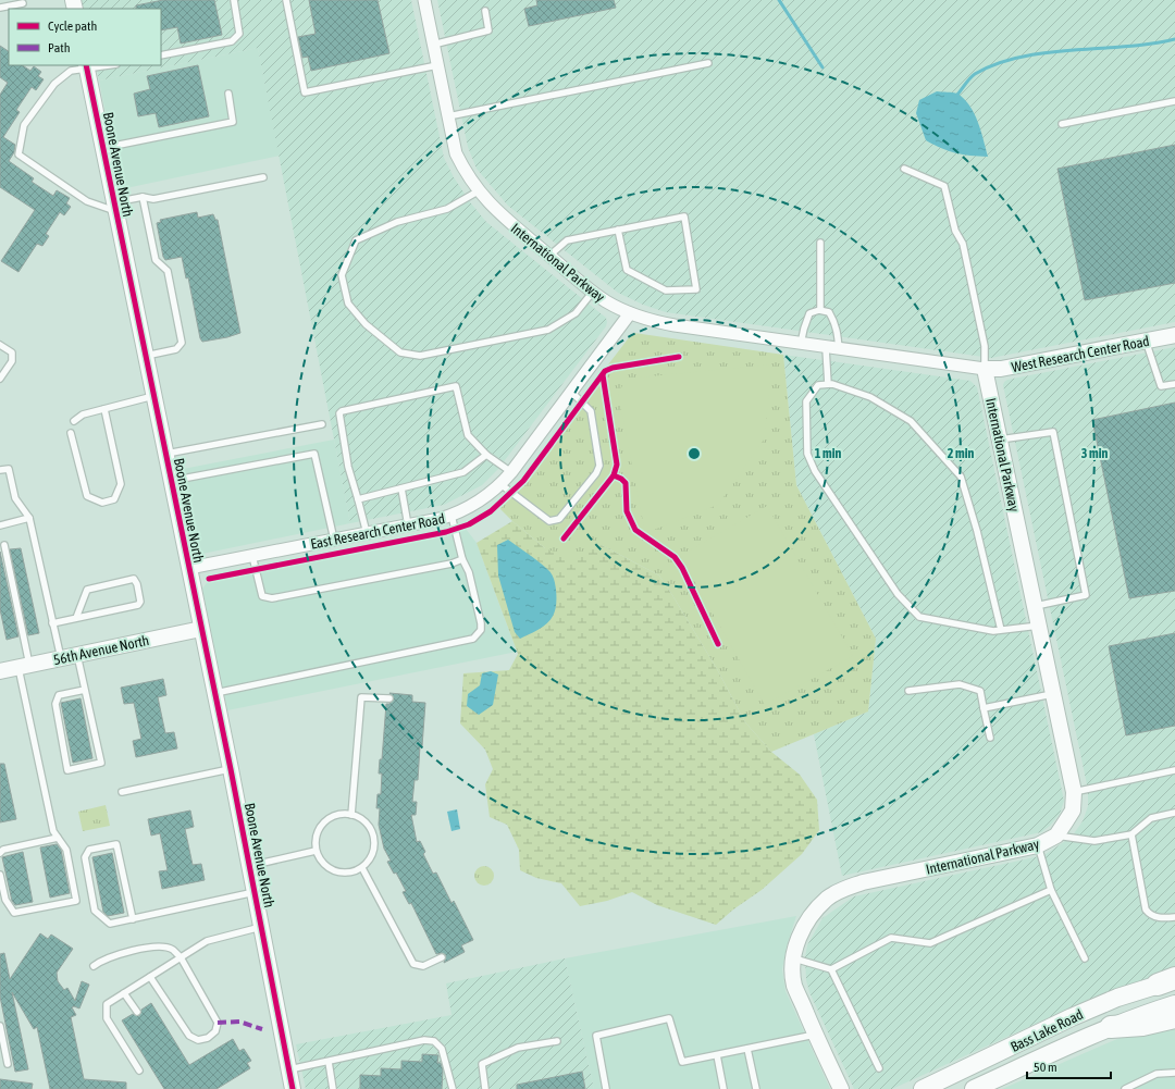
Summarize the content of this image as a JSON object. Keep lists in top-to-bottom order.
{
  "streets": {
    "main road": ["Bass Lake Road"],
    "street": [
      "Boone Avenue North",
      "International Parkway",
      "West Research Center Road",
      "East Research Center Road",
      "56th Avenue North"
    ]
  },
  "crossings": [
    ["Boone Avenue North", "East Research Center Road"],
    ["Boone Avenue North", "56th Avenue North"],
    ["International Parkway", "West Research Center Road"],
    ["International Parkway", "East Research Center Road"]
  ],
  "legend": ["Cycle path", "Path"],
  "scale_bar": "50 m",
  "rings": ["1 min", "2 min", "3 min"]
}
